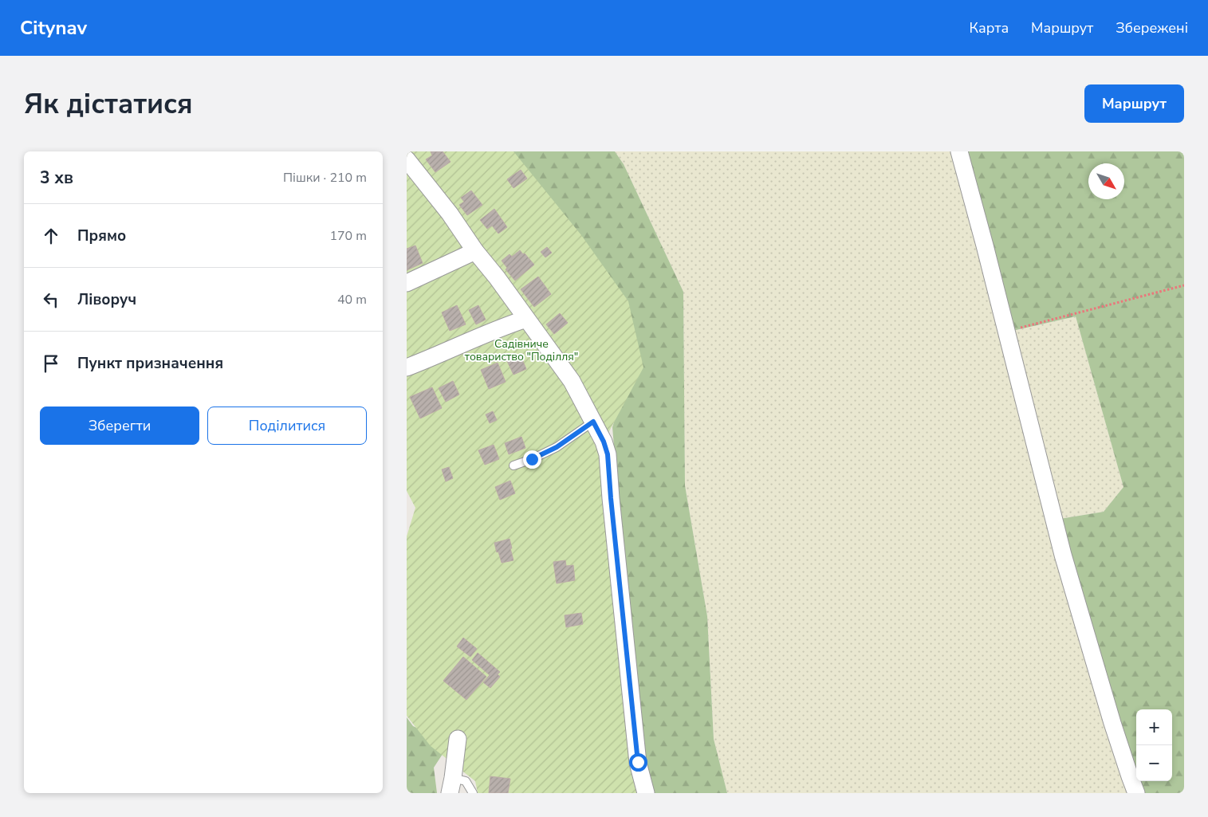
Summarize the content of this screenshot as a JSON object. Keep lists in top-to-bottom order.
{
  "parks": ["Садівниче товариство \"Поділля\""],
  "north": "bottom right",
  "page": {
    "header": "Citynav",
    "nav": ["Карта", "Маршрут", "Збережені"],
    "buttons": [
      "Маршрут",
      ["Зберегти", "Поділитися"]
    ],
    "title": "Як дістатися",
    "heading": ["3 хв", "Пішки · 210 m"],
    "list": [
      ["Прямо", "170 m"],
      ["Ліворуч", "40 m"],
      "Пункт призначення"
    ],
    "map_buttons": ["+", "−"]
  }
}
